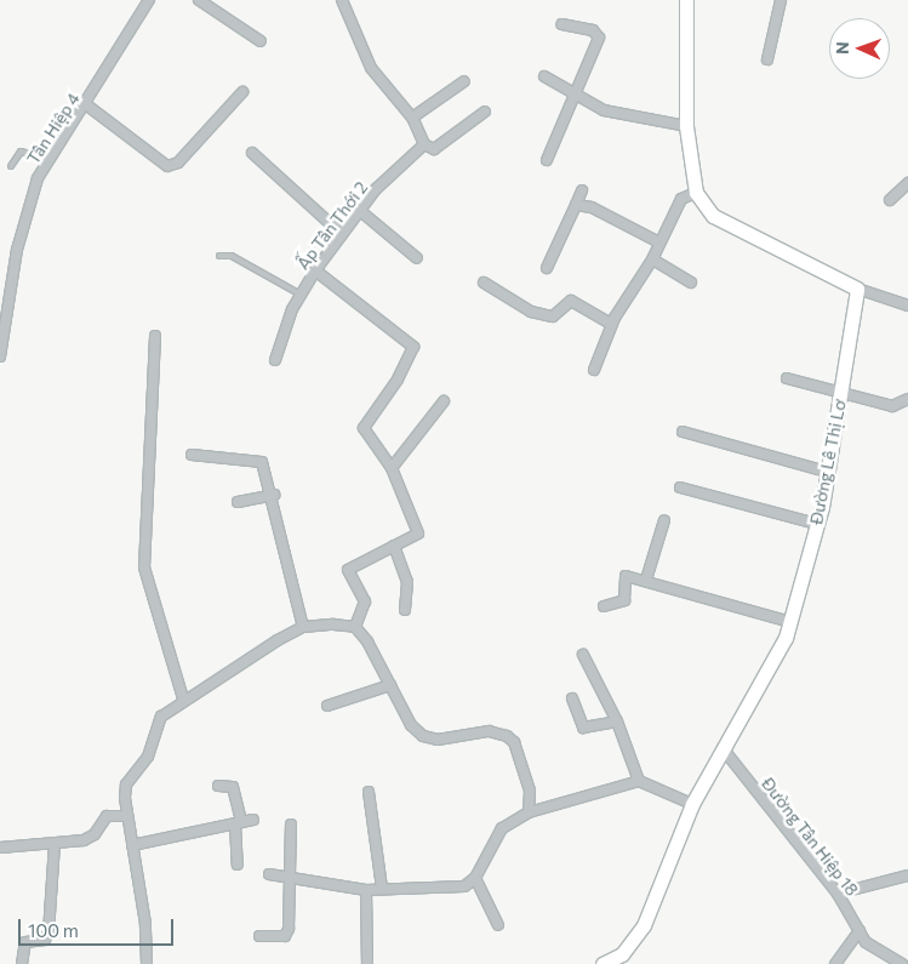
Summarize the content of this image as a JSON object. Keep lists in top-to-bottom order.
{
  "streets": {
    "street": [
      "Tân Hiệp 4",
      "Ấp Tân Thới 2",
      "Đường Lê Thị Lơ",
      "Đường Tân Hiệp 18"
    ]
  },
  "crossings": [
    ["Đường Lê Thị Lơ", "Đường Tân Hiệp 18"]
  ],
  "scale_bar": "100 m",
  "north": "left"
}
